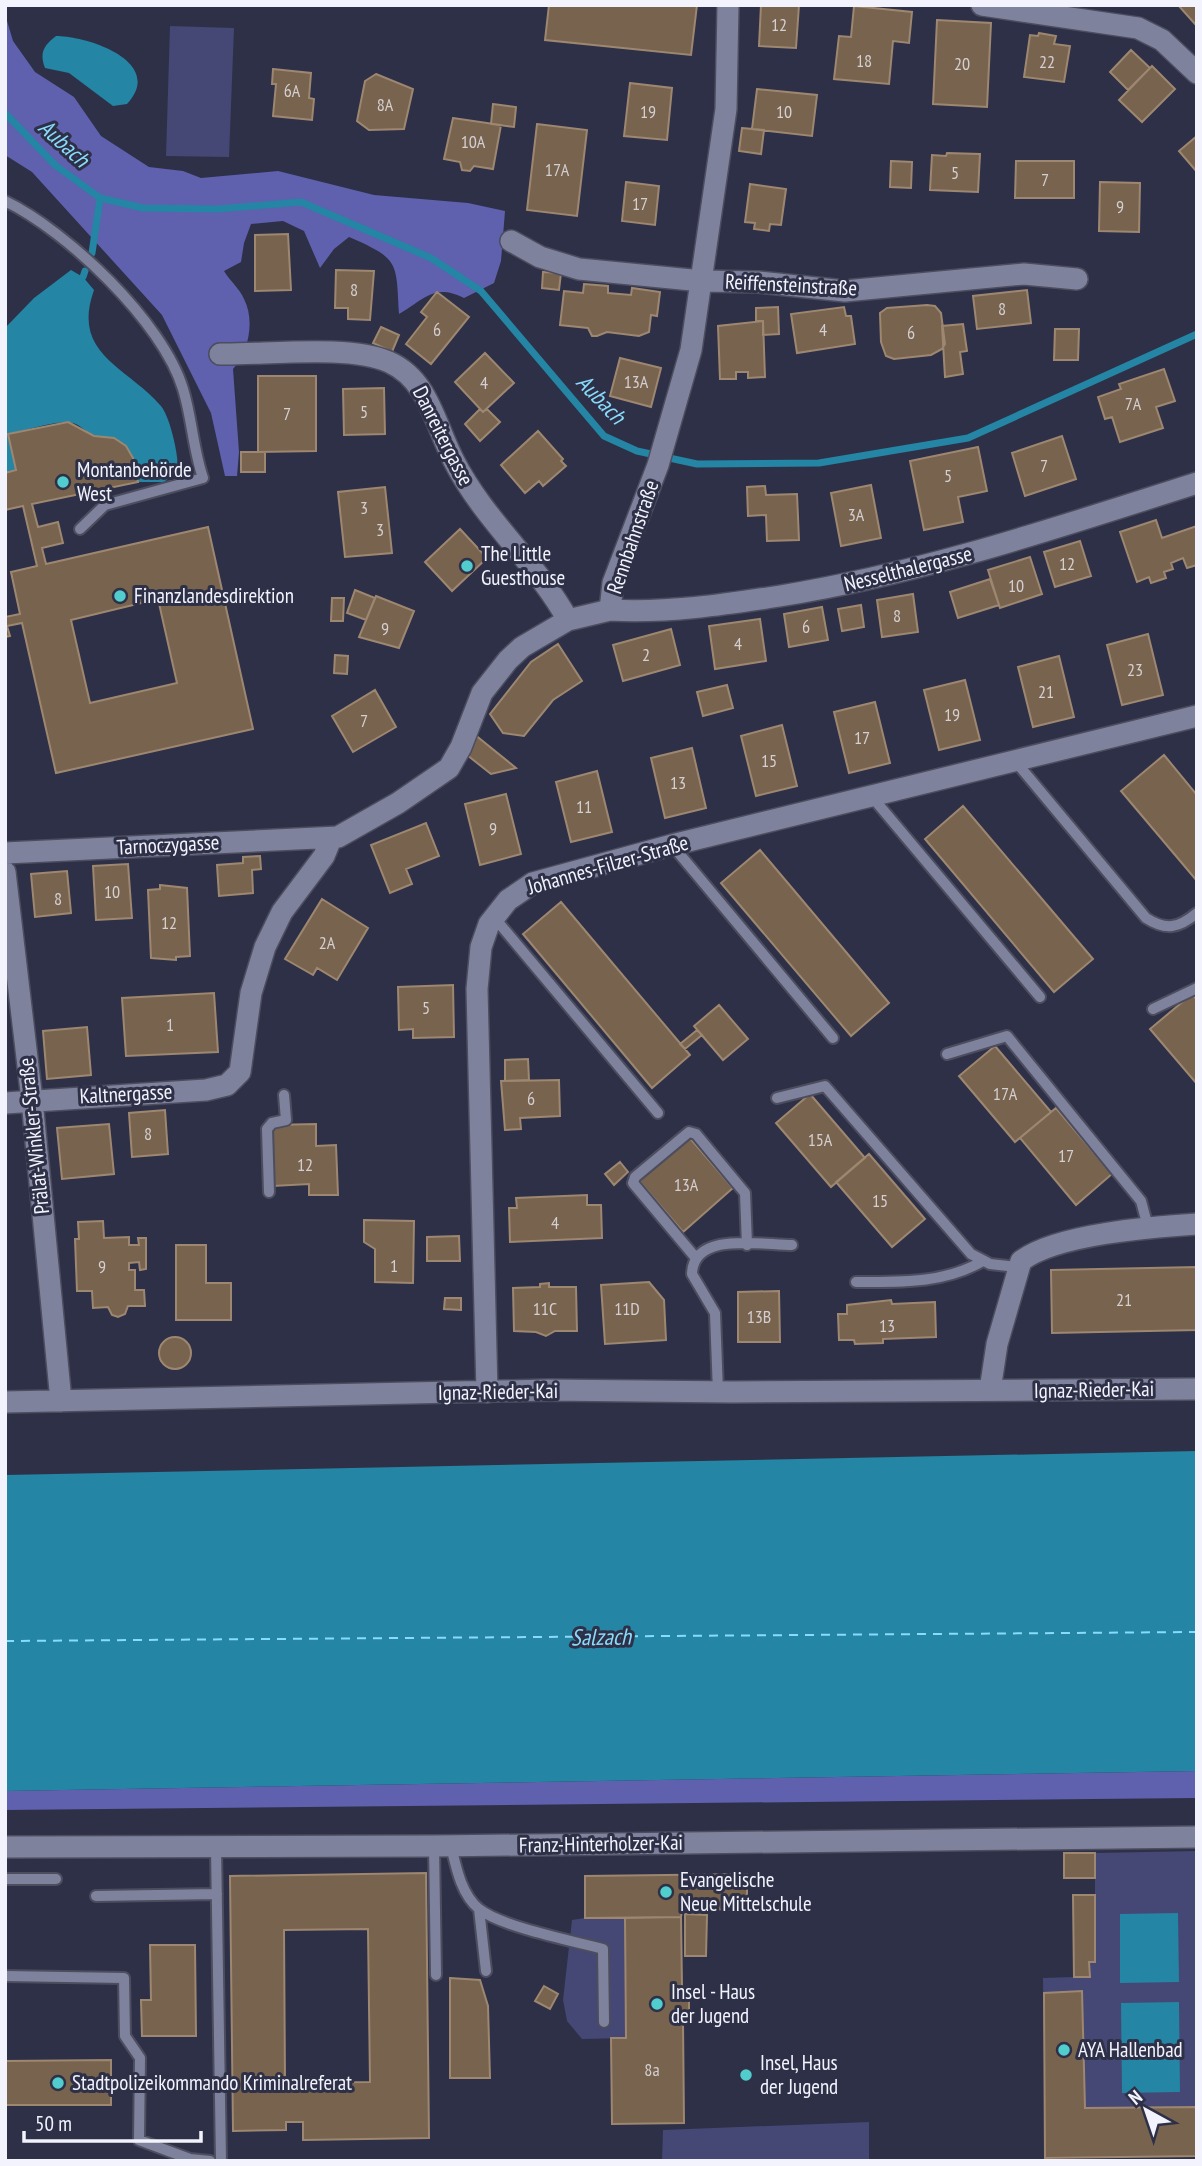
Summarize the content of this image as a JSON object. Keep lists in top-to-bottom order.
{
  "streets": {
    "street": [
      "Reiffensteinstraße",
      "Danreitergasse",
      "Rennbahnstraße",
      "Nesselthalergasse",
      "Tarnoczygasse",
      "Johannes-Filzer-Straße",
      "Kaltnergasse",
      "Prälat-Winkler-Straße",
      "Ignaz-Rieder-Kai",
      "Franz-Hinterholzer-Kai"
    ]
  },
  "crossings": [
    ["Reiffensteinstraße", "Rennbahnstraße"],
    ["Danreitergasse", "Rennbahnstraße"],
    ["Rennbahnstraße", "Nesselthalergasse"],
    ["Rennbahnstraße", "Tarnoczygasse"],
    ["Rennbahnstraße", "Kaltnergasse"],
    ["Tarnoczygasse", "Kaltnergasse"],
    ["Johannes-Filzer-Straße", "Ignaz-Rieder-Kai"],
    ["Kaltnergasse", "Prälat-Winkler-Straße"],
    ["Prälat-Winkler-Straße", "Ignaz-Rieder-Kai"]
  ],
  "water": ["Aubach", "Salzach"],
  "places": [
    "Montanbehörde West",
    "The Little Guesthouse",
    "Finanzlandesdirektion",
    "Evangelische Neue Mittelschule",
    "Insel - Haus der Jugend",
    "AYA Hallenbad",
    "Insel, Haus der Jugend",
    "Stadtpolizeikommando Kriminalreferat"
  ],
  "house_numbers": [
    "12",
    "18",
    "22",
    "20",
    "6A",
    "8A",
    "19",
    "10",
    "10A",
    "17A",
    "5",
    "7",
    "17",
    "9",
    "8",
    "8",
    "6",
    "4",
    "6",
    "13A",
    "4",
    "7A",
    "5",
    "7",
    "7",
    "5",
    "3",
    "3A",
    "3",
    "12",
    "10",
    "8",
    "6",
    "9",
    "4",
    "2",
    "23",
    "21",
    "19",
    "7",
    "17",
    "15",
    "13",
    "11",
    "9",
    "10",
    "8",
    "12",
    "2A",
    "5",
    "1",
    "17A",
    "6",
    "8",
    "15A",
    "17",
    "12",
    "13A",
    "15",
    "4",
    "1",
    "9",
    "21",
    "11C",
    "11D",
    "13B",
    "13",
    "8a"
  ],
  "scale_bar": "50 m",
  "north": "top left"
}
